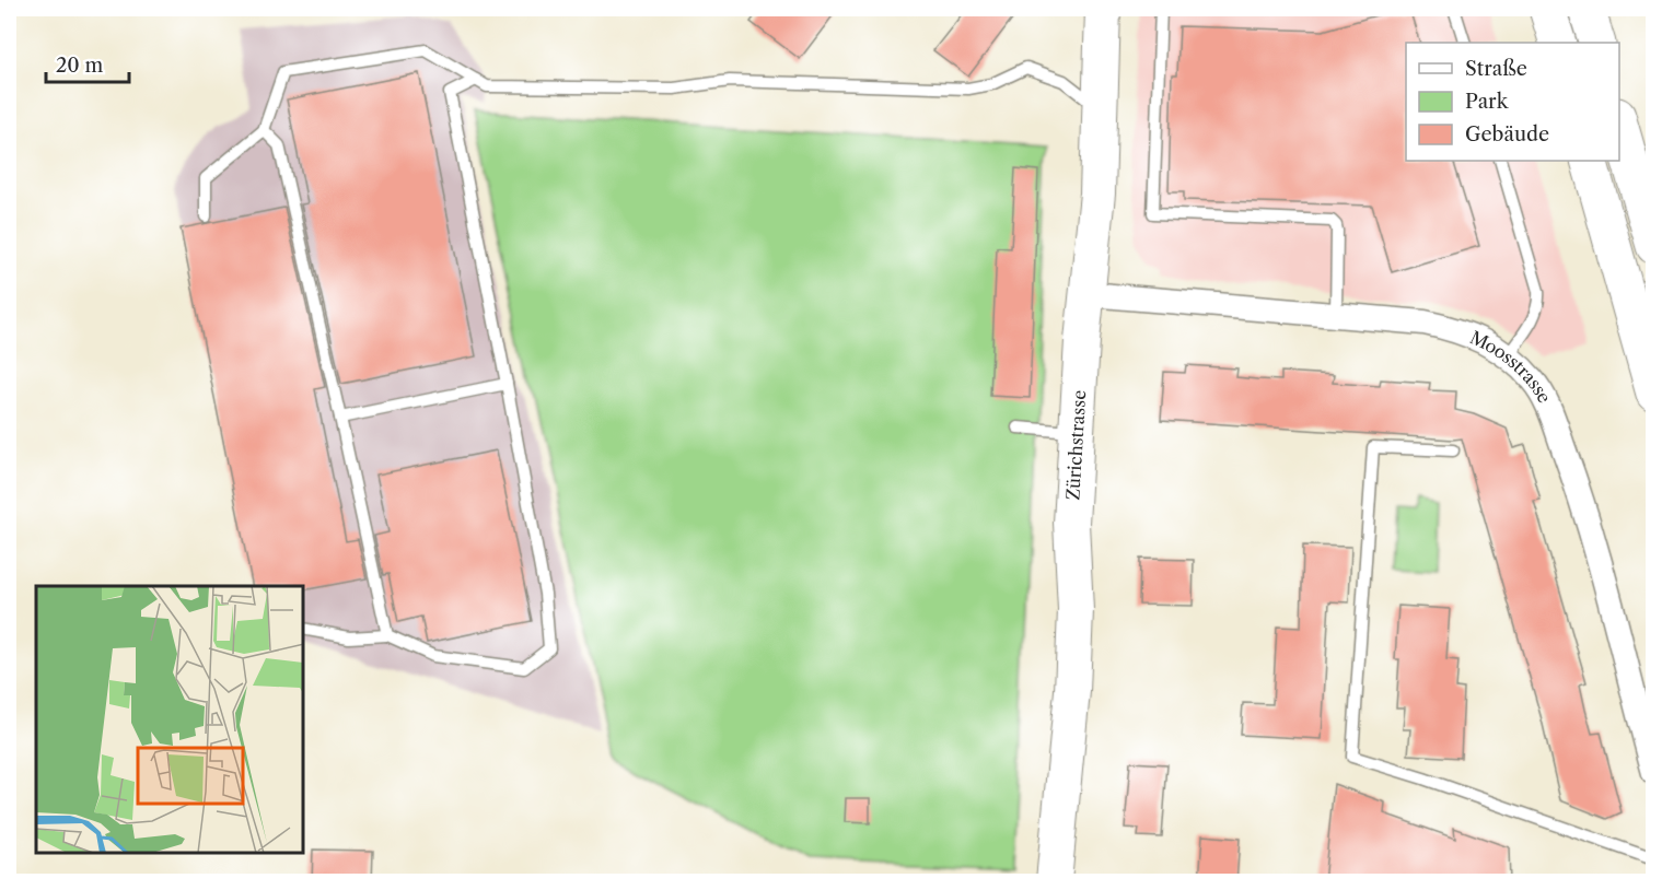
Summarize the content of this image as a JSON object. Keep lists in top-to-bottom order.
{
  "streets": {
    "main road": ["Zürichstrasse"],
    "street": ["Moosstrasse"]
  },
  "crossings": [
    ["Moosstrasse", "Zürichstrasse"]
  ],
  "legend": ["Straße", "Park", "Gebäude"],
  "scale_bar": "20 m"
}
